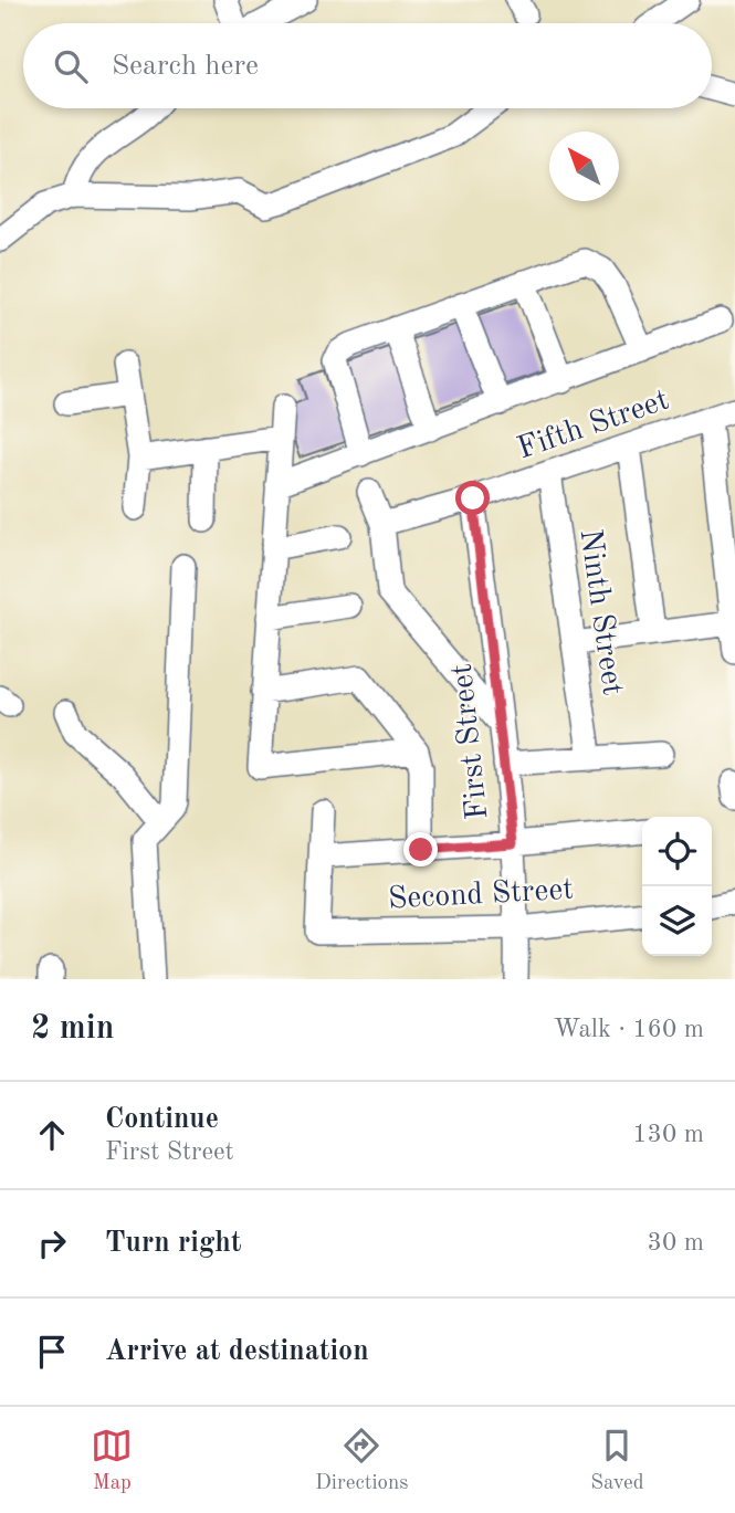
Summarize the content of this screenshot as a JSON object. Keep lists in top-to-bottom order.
{
  "streets": {
    "street": [
      "Fifth Street",
      "Ninth Street",
      "First Street",
      "Second Street"
    ]
  },
  "crossings": [
    ["Fifth Street", "Ninth Street"],
    ["Fifth Street", "First Street"],
    ["First Street", "Second Street"]
  ],
  "north": "top left",
  "page": {
    "search": "Search here",
    "heading": ["2 min", "Walk · 160 m"],
    "list": [
      ["Continue", "First Street", "130 m"],
      ["Turn right", "30 m"],
      "Arrive at destination"
    ],
    "nav": ["Map", "Directions", "Saved"]
  }
}
